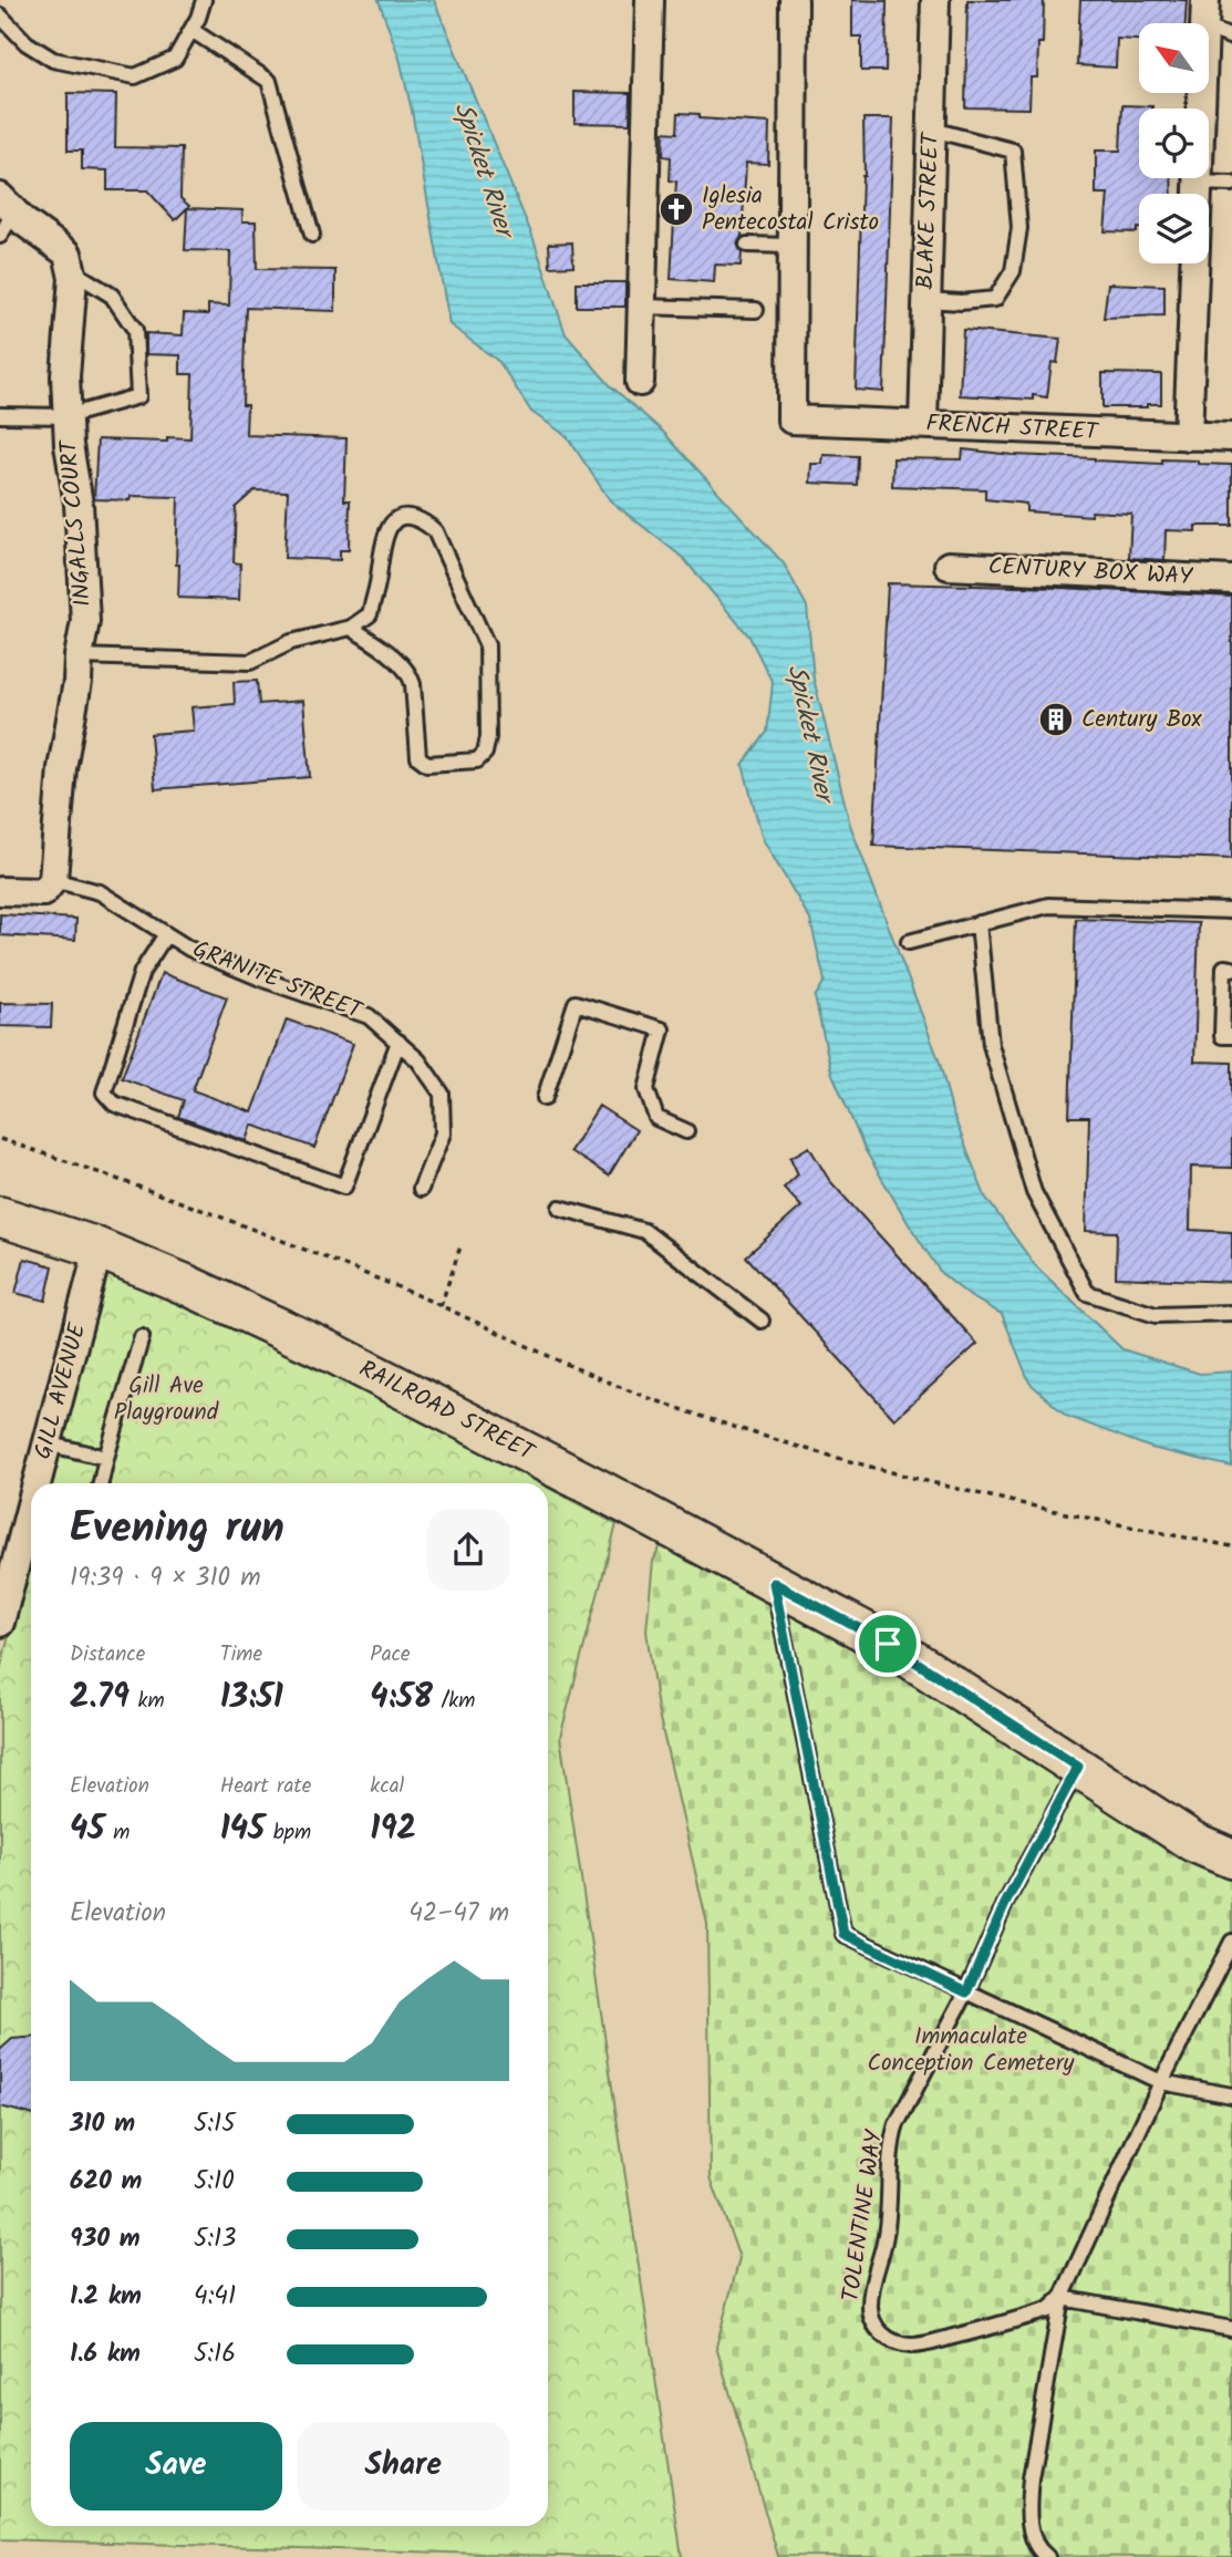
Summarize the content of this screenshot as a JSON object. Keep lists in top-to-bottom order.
{
  "streets": {
    "main road": ["RAILROAD STREET"],
    "street": [
      "BLAKE STREET",
      "FRENCH STREET",
      "INGALLS COURT",
      "CENTURY BOX WAY",
      "GILL AVENUE"
    ],
    "lane": ["GRANITE STREET", "TOLENTINE WAY"]
  },
  "crossings": [
    ["BLAKE STREET", "FRENCH STREET"],
    ["INGALLS COURT", "GRANITE STREET"],
    ["GILL AVENUE", "RAILROAD STREET"],
    ["RAILROAD STREET", "TOLENTINE WAY"]
  ],
  "water": ["Spicket River"],
  "parks": ["Gill Ave Playground", "Immaculate Conception Cemetery"],
  "places": {
    "church": ["Iglesia Pentecostal Cristo"],
    "building": ["Century Box"]
  },
  "north": "top left",
  "page": {
    "heading": ["Evening run", "19:39 · 9 × 310 m"],
    "stats": [
      ["Distance", "2.79 km"],
      ["Time", "13:51"],
      ["Pace", "4:58 /km"],
      ["Elevation", "45 m"],
      ["Heart rate", "145 bpm"],
      ["kcal", "192"]
    ],
    "chart": ["Elevation", "42–47 m"],
    "list": [
      {
        "name": "310 m",
        "note": "5:15"
      },
      {
        "name": "620 m",
        "note": "5:10"
      },
      {
        "name": "930 m",
        "note": "5:13"
      },
      {
        "name": "1.2 km",
        "note": "4:41"
      },
      {
        "name": "1.6 km",
        "note": "5:16"
      }
    ],
    "buttons": ["Save", "Share"]
  }
}
